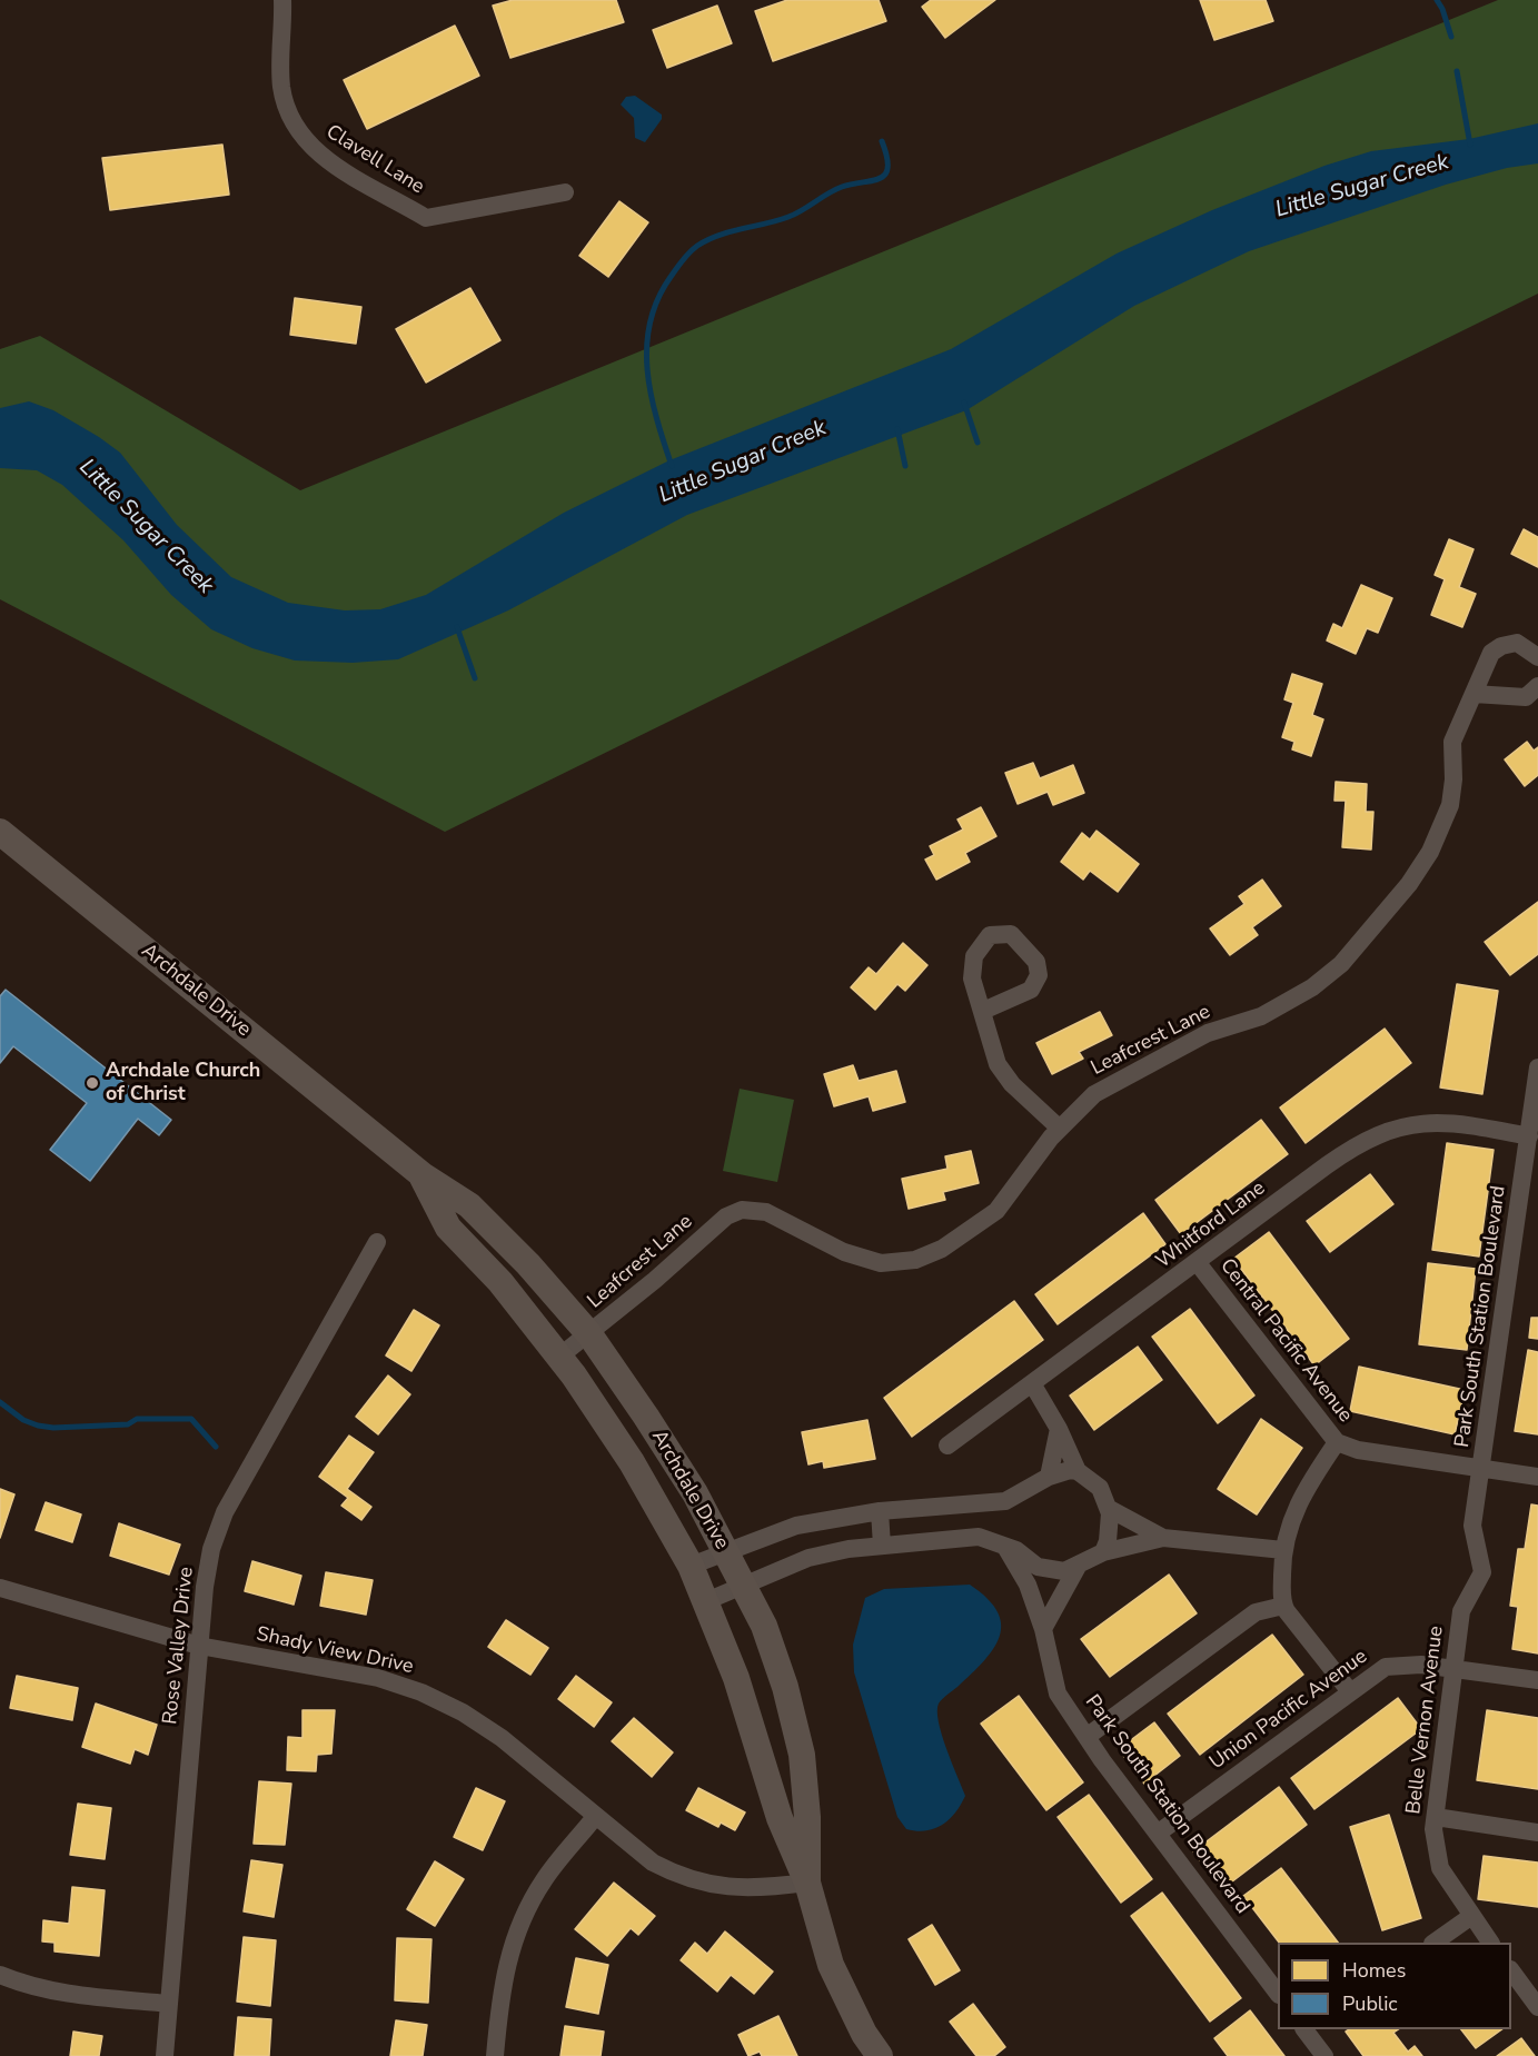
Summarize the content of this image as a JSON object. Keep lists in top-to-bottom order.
{
  "streets": {
    "street": [
      "Clavell Lane",
      "Archdale Drive",
      "Leafcrest Lane",
      "Whitford Lane",
      "Park South Station Boulevard",
      "Central Pacific Avenue",
      "Rose Valley Drive",
      "Shady View Drive",
      "Union Pacific Avenue",
      "Belle Vernon Avenue"
    ]
  },
  "crossings": [
    ["Archdale Drive", "Leafcrest Lane"],
    ["Archdale Drive", "Shady View Drive"],
    ["Whitford Lane", "Park South Station Boulevard"],
    ["Whitford Lane", "Central Pacific Avenue"],
    ["Park South Station Boulevard", "Central Pacific Avenue"],
    ["Park South Station Boulevard", "Union Pacific Avenue"],
    ["Park South Station Boulevard", "Belle Vernon Avenue"],
    ["Rose Valley Drive", "Shady View Drive"],
    ["Union Pacific Avenue", "Belle Vernon Avenue"]
  ],
  "water": ["Little Sugar Creek"],
  "places": ["Archdale Church of Christ"],
  "legend": ["Homes", "Public"]
}
